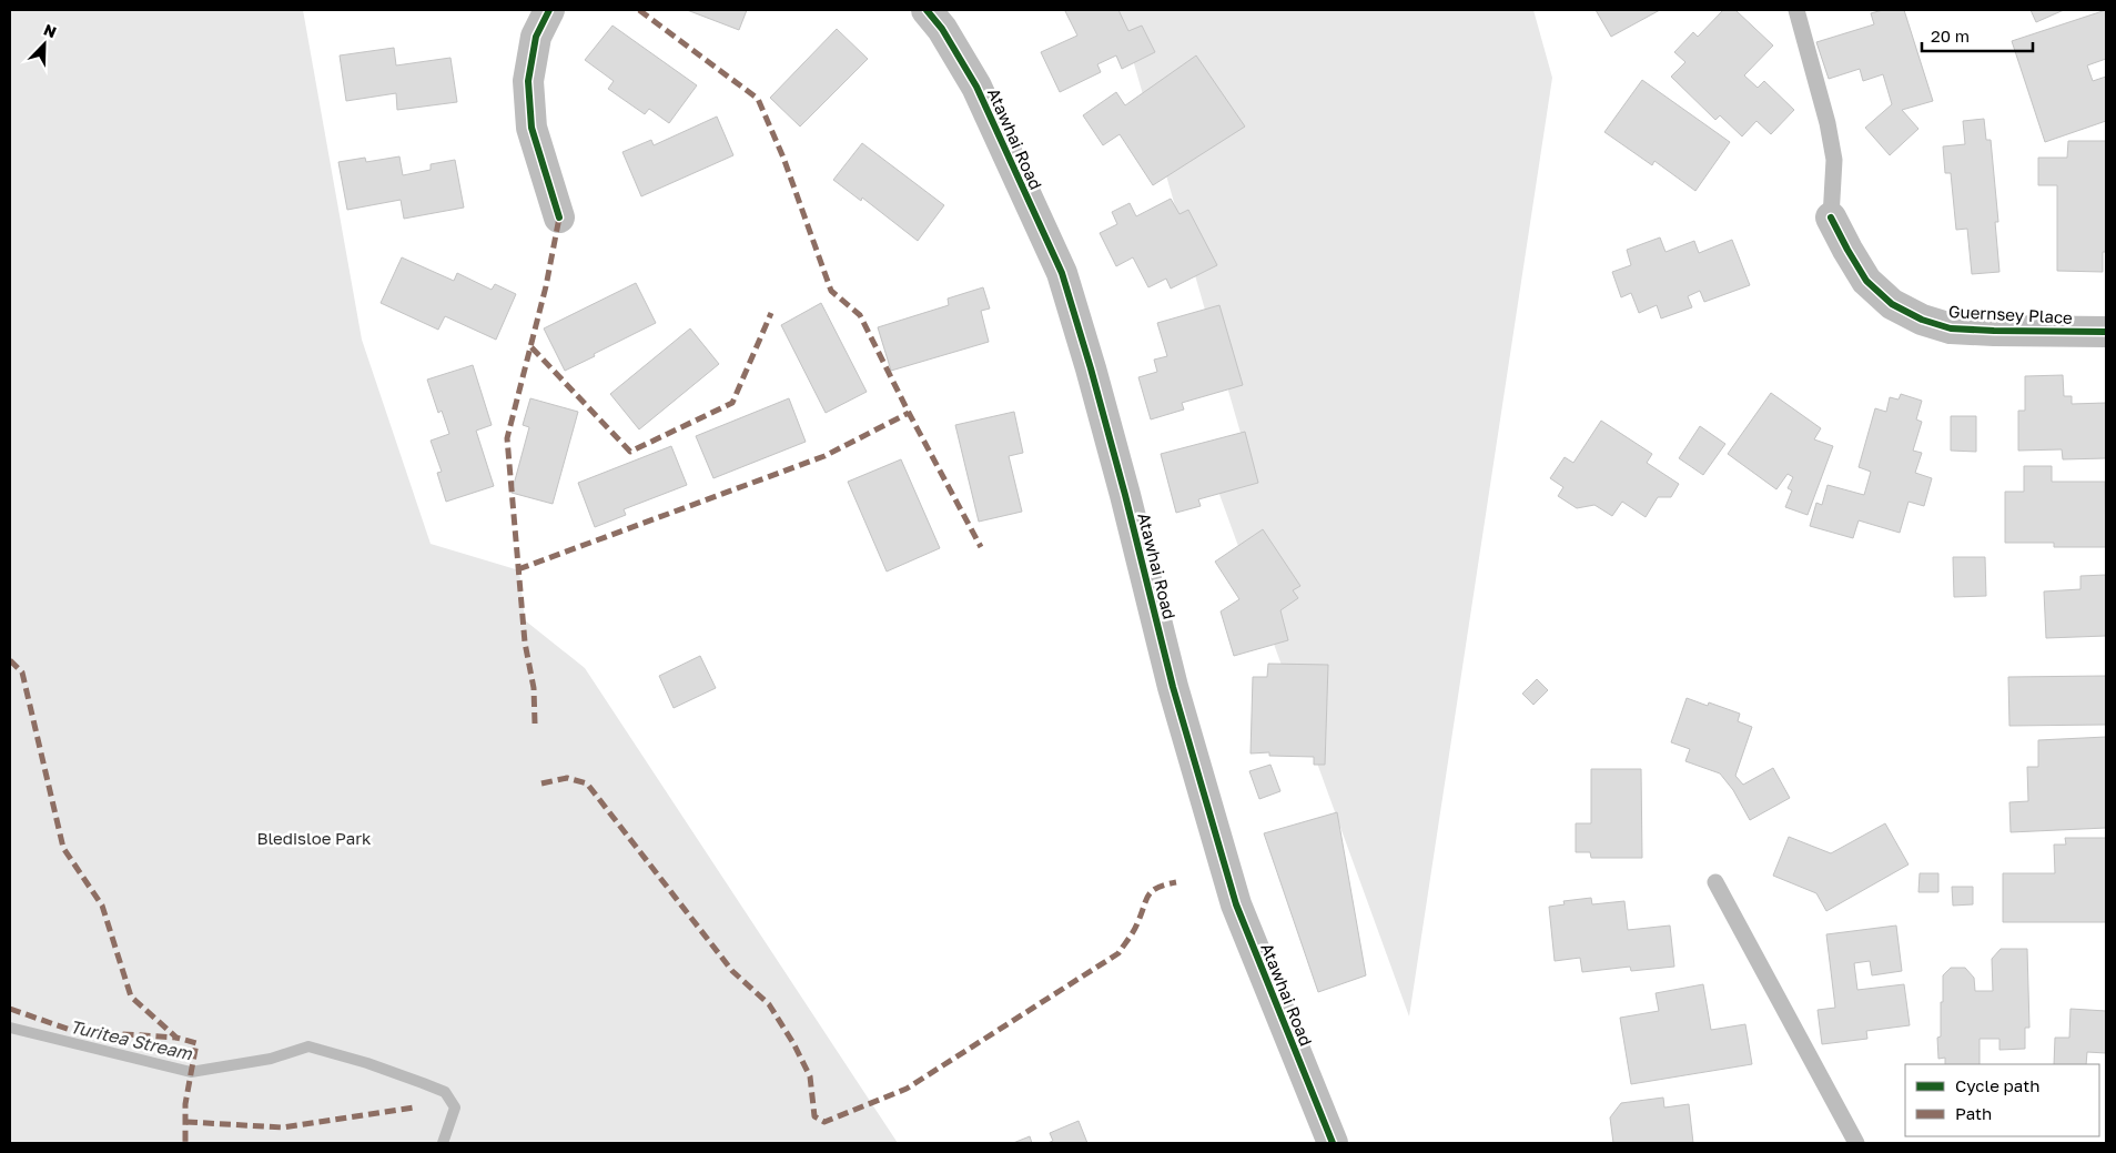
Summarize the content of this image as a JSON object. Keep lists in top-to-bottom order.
{
  "streets": {
    "street": ["Atawhai Road", "Guernsey Place"]
  },
  "water": ["Turitea Stream"],
  "parks": ["Bledisloe Park"],
  "legend": ["Cycle path", "Path"],
  "scale_bar": "20 m",
  "north": "top right"
}
